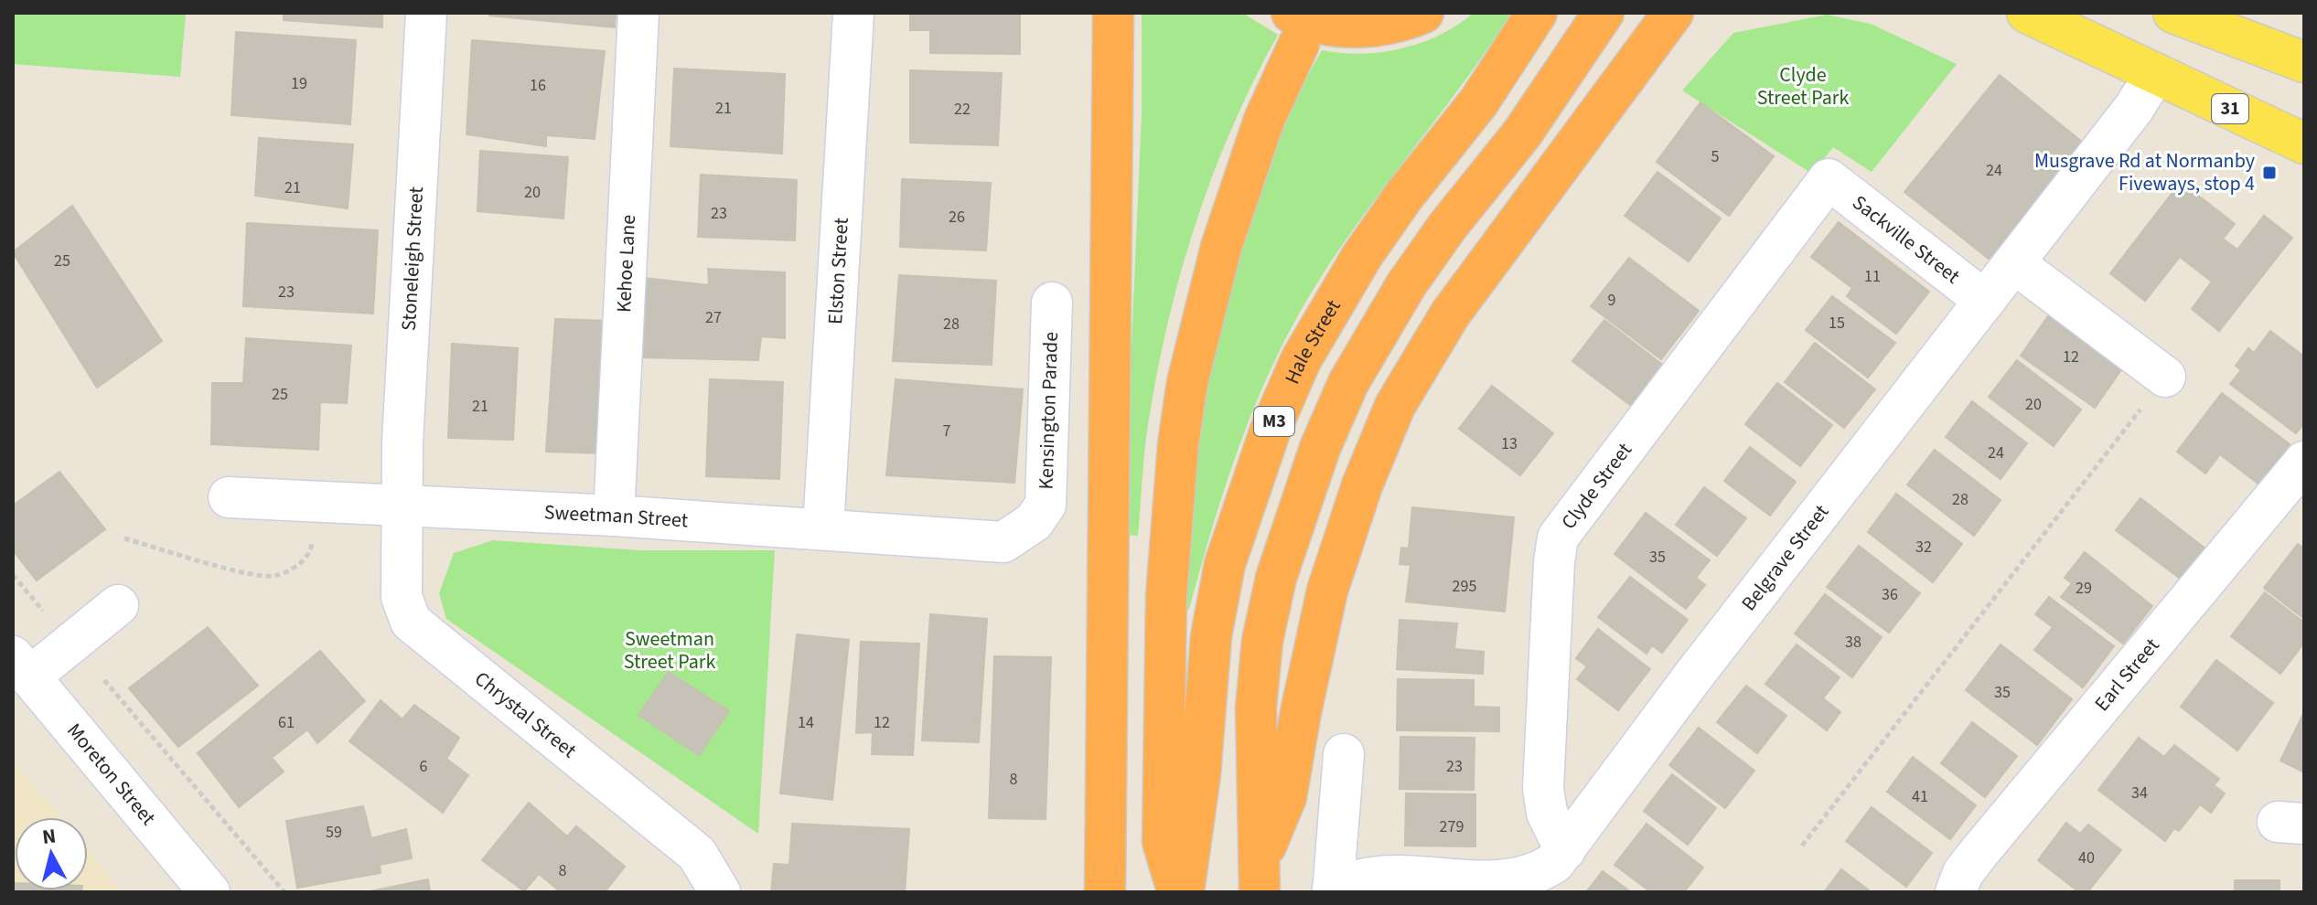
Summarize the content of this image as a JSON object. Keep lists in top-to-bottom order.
{
  "streets": {
    "highway": ["Hale Street", "M3"],
    "main road": ["31"],
    "street": [
      "Sackville Street",
      "Stoneleigh Street",
      "Kehoe Lane",
      "Elston Street",
      "Kensington Parade",
      "Clyde Street",
      "Sweetman Street",
      "Belgrave Street",
      "Earl Street",
      "Chrystal Street",
      "Moreton Street"
    ]
  },
  "crossings": [
    ["31", "Belgrave Street"],
    ["Sackville Street", "Clyde Street"],
    ["Sackville Street", "Belgrave Street"],
    ["Stoneleigh Street", "Sweetman Street"],
    ["Stoneleigh Street", "Chrystal Street"],
    ["Kehoe Lane", "Sweetman Street"],
    ["Elston Street", "Sweetman Street"],
    ["Kensington Parade", "Sweetman Street"],
    ["Clyde Street", "Belgrave Street"],
    ["Sweetman Street", "Chrystal Street"]
  ],
  "parks": ["Clyde Street Park", "Sweetman Street Park"],
  "places": {
    "transit": ["Musgrave Rd at Normanby Fiveways, stop 4"]
  },
  "house_numbers": [
    "19",
    "16",
    "21",
    "22",
    "5",
    "24",
    "21",
    "20",
    "23",
    "26",
    "25",
    "11",
    "23",
    "9",
    "27",
    "15",
    "28",
    "12",
    "25",
    "20",
    "21",
    "7",
    "13",
    "24",
    "28",
    "32",
    "35",
    "295",
    "29",
    "36",
    "38",
    "35",
    "61",
    "14",
    "12",
    "6",
    "23",
    "8",
    "34",
    "41",
    "279",
    "59",
    "40",
    "8"
  ],
  "north": "top"
}
